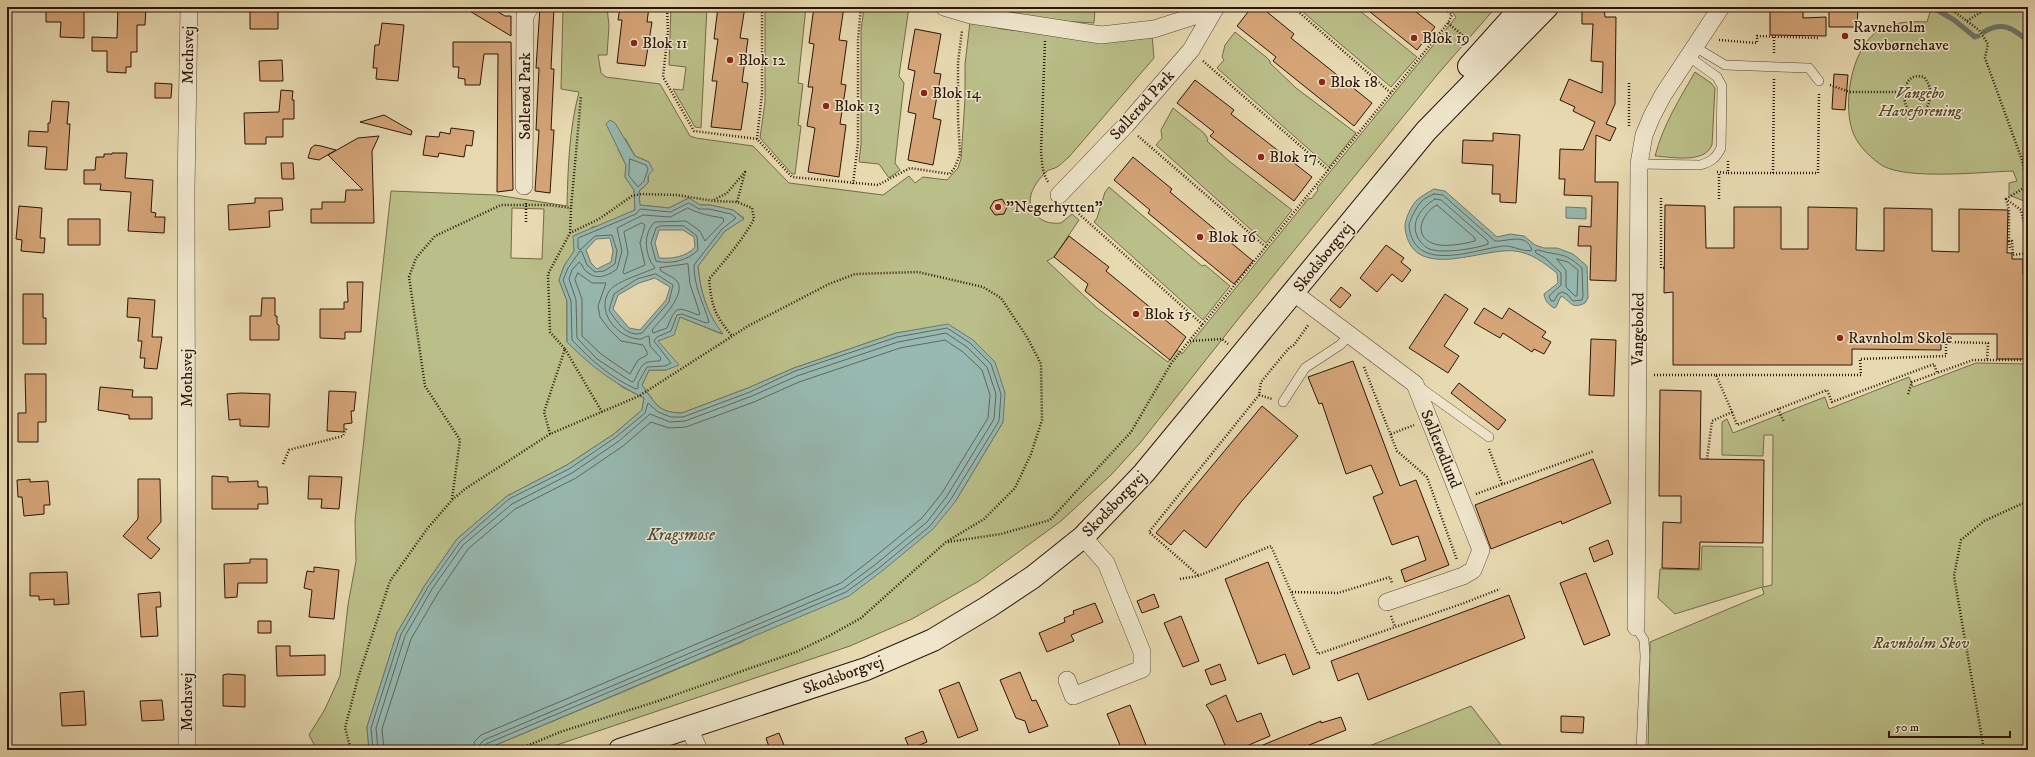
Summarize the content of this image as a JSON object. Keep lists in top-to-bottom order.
{
  "streets": {
    "street": [
      "Mothsvej",
      "Søllerød Park",
      "Skodsborgvej",
      "Vangeboled",
      "Søllerødlund"
    ]
  },
  "water": ["Kragsmose"],
  "parks": ["Vangebo Haveforening", "Ravnholm Skov"],
  "places": [
    "Ravneholm Skovbørnehave",
    "Blok 19",
    "Blok 11",
    "Blok 12",
    "Blok 18",
    "Blok 14",
    "Blok 13",
    "Blok 17",
    "\"Negerhytten\"",
    "Blok 16",
    "Blok 15",
    "Ravnholm Skole"
  ],
  "scale_bar": "50 m"
}
